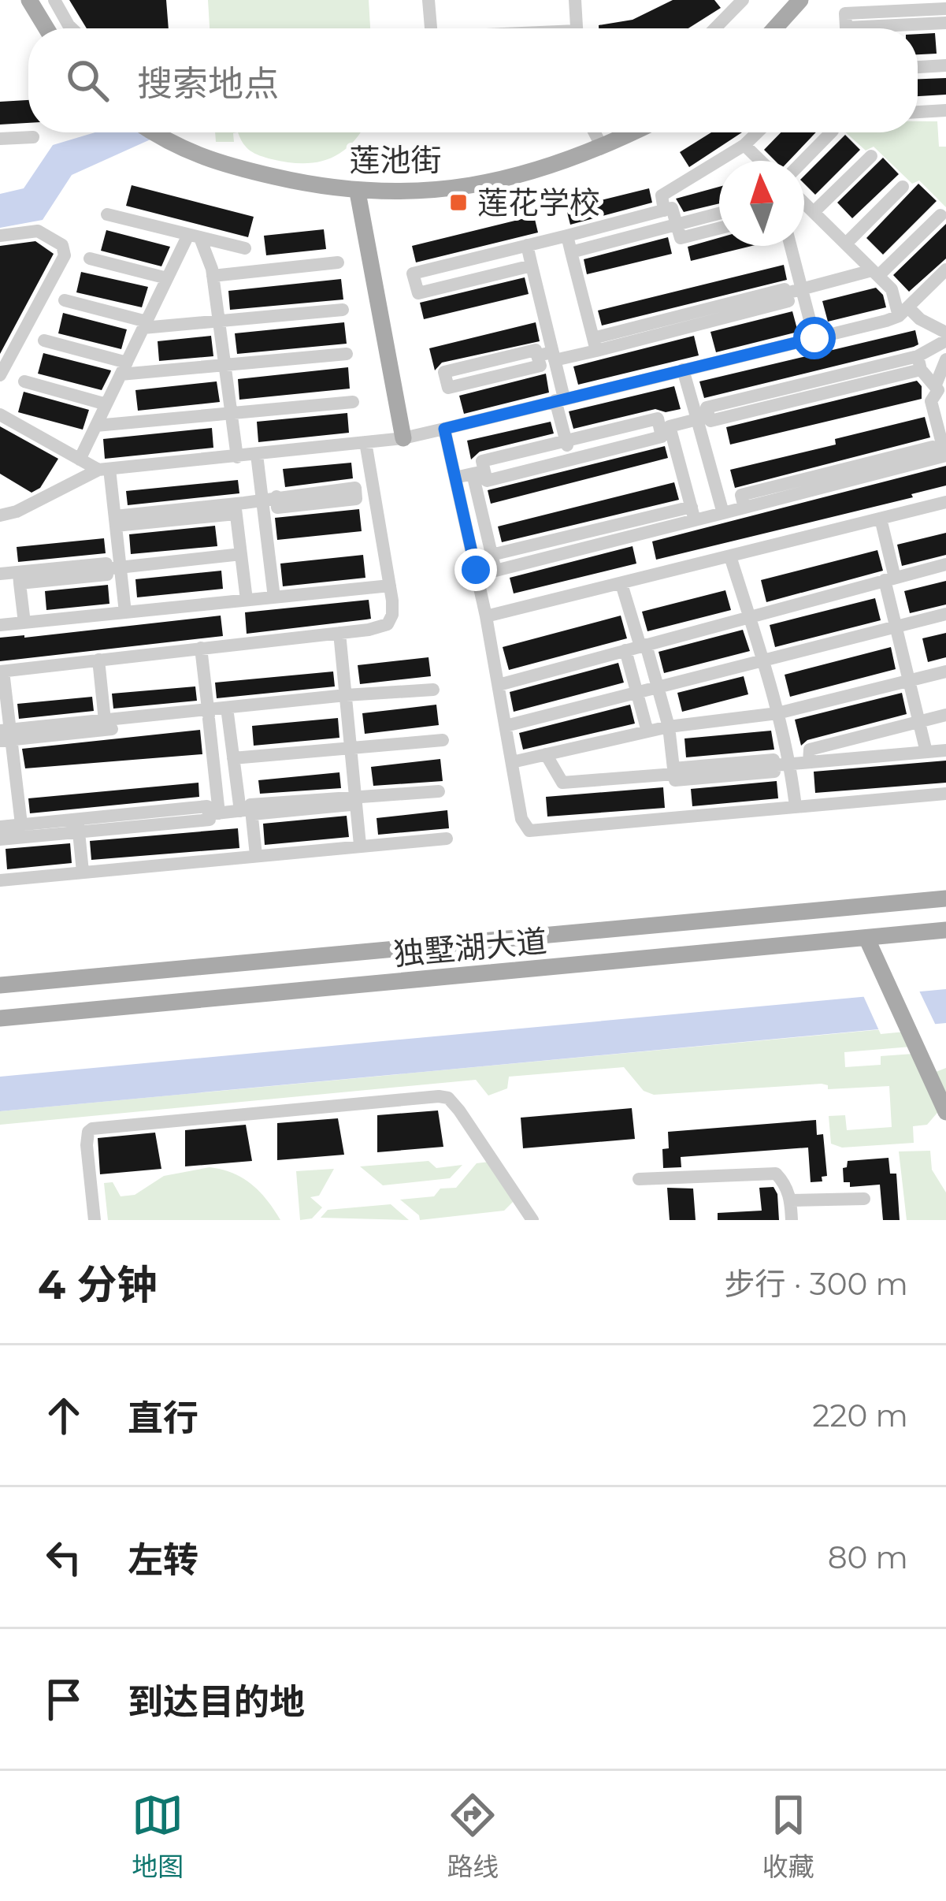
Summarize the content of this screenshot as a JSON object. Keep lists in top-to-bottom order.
{
  "streets": {
    "main road": ["莲池街", "独墅湖大道"]
  },
  "places": {
    "transit": ["莲花学校"]
  },
  "north": "top",
  "page": {
    "search": "搜索地点",
    "heading": ["4 分钟", "步行 · 300 m"],
    "list": [
      ["直行", "220 m"],
      ["左转", "80 m"],
      "到达目的地"
    ],
    "nav": ["地图", "路线", "收藏"]
  }
}
